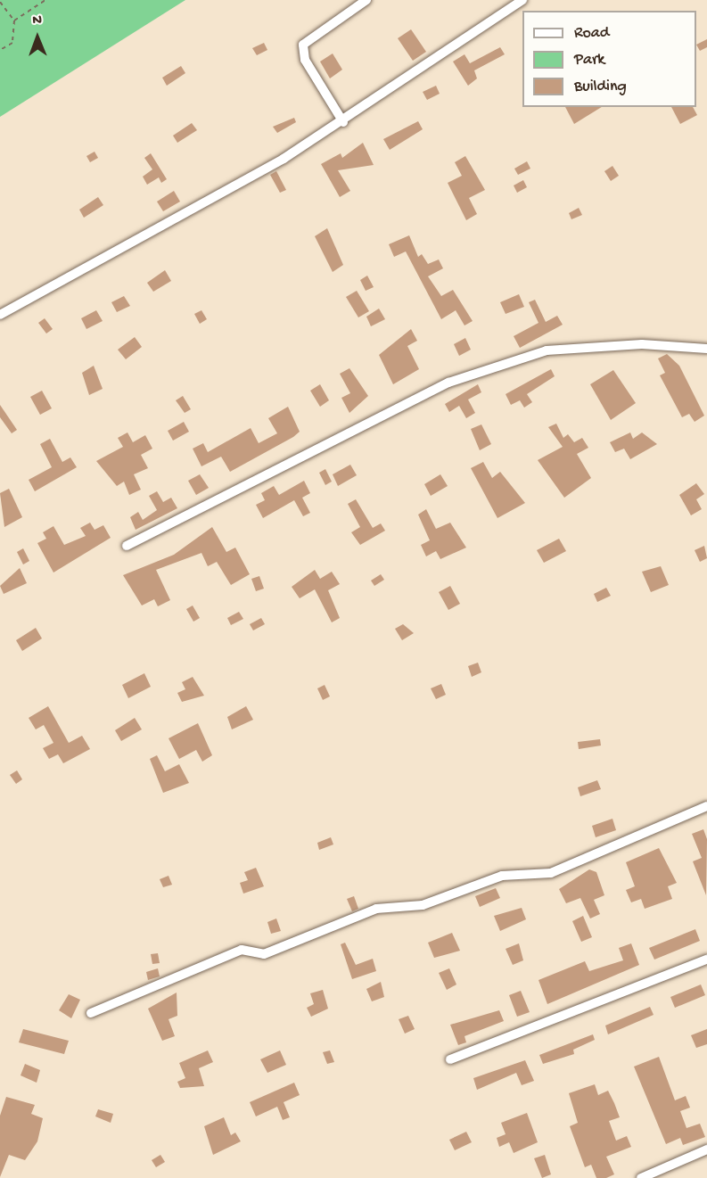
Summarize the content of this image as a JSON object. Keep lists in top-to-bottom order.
{
  "legend": ["Road", "Park", "Building"],
  "north": "top"
}
